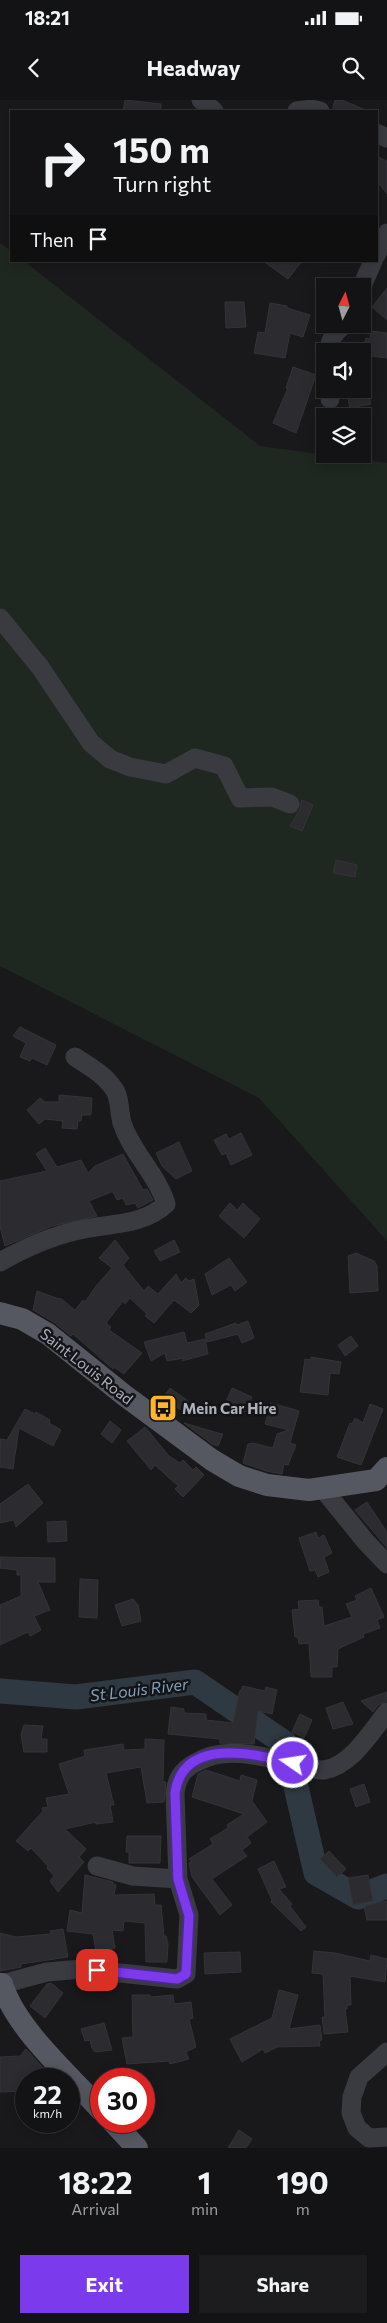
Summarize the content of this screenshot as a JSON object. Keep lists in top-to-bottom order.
{
  "streets": {
    "main road": ["Saint Louis Road"]
  },
  "water": ["St Louis River"],
  "places": {
    "bus stop": ["Mein Car Hire"]
  },
  "north": "top",
  "page": {
    "status": "18:21",
    "header": "Headway",
    "turn": ["150 m", "Turn right"],
    "then": "Then",
    "speed": "22 km/h",
    "limit": "30",
    "eta": [
      "18:22",
      "Arrival",
      "1",
      "min",
      "190",
      "m"
    ],
    "buttons": ["Exit", "Share"]
  }
}
